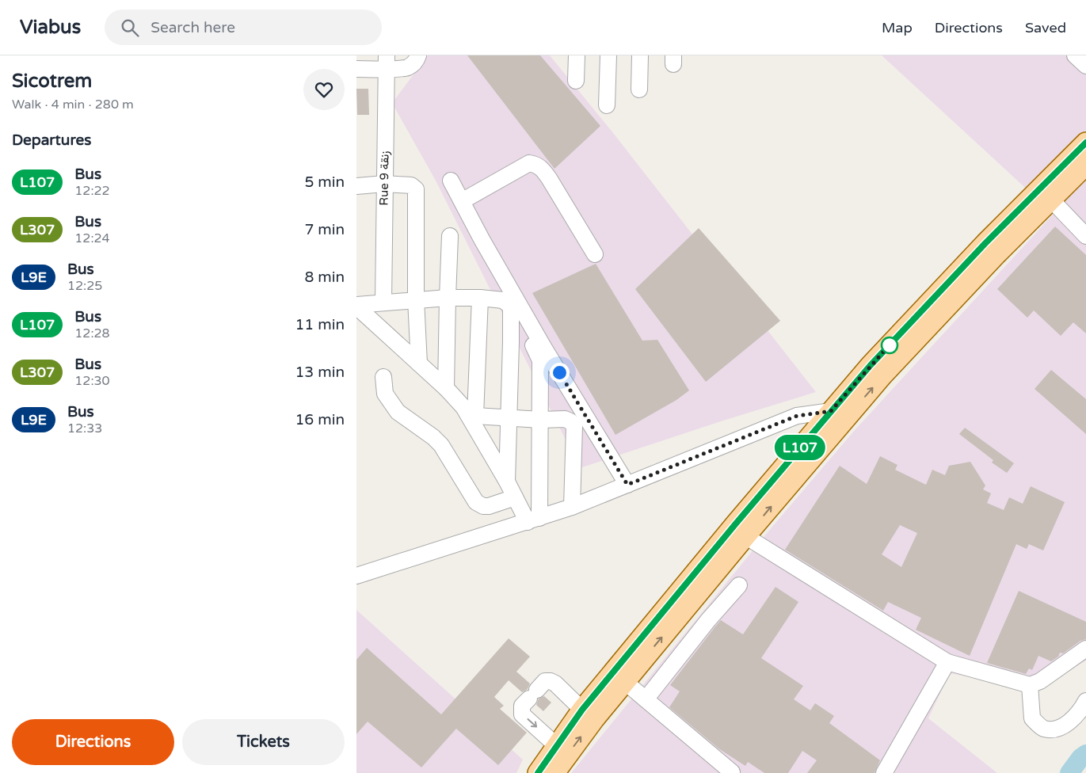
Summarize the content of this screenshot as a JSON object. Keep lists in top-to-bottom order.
{
  "streets": {
    "street": ["Rue 9 زنقة"]
  },
  "lines": ["bus line L107"],
  "page": {
    "header": "Viabus",
    "search": "Search here",
    "nav": ["Map", "Directions", "Saved"],
    "heading": [
      ["Sicotrem", "Walk · 4 min · 280 m"],
      "Departures"
    ],
    "on_map": "L107",
    "list": [
      {
        "mark": "L107",
        "name": "Bus",
        "note": "12:22",
        "value": "5 min"
      },
      {
        "mark": "L307",
        "name": "Bus",
        "note": "12:24",
        "value": "7 min"
      },
      {
        "mark": "L9E",
        "name": "Bus",
        "note": "12:25",
        "value": "8 min"
      },
      {
        "mark": "L107",
        "name": "Bus",
        "note": "12:28",
        "value": "11 min"
      },
      {
        "mark": "L307",
        "name": "Bus",
        "note": "12:30",
        "value": "13 min"
      },
      {
        "mark": "L9E",
        "name": "Bus",
        "note": "12:33",
        "value": "16 min"
      }
    ],
    "buttons": ["Directions", "Tickets"]
  }
}
